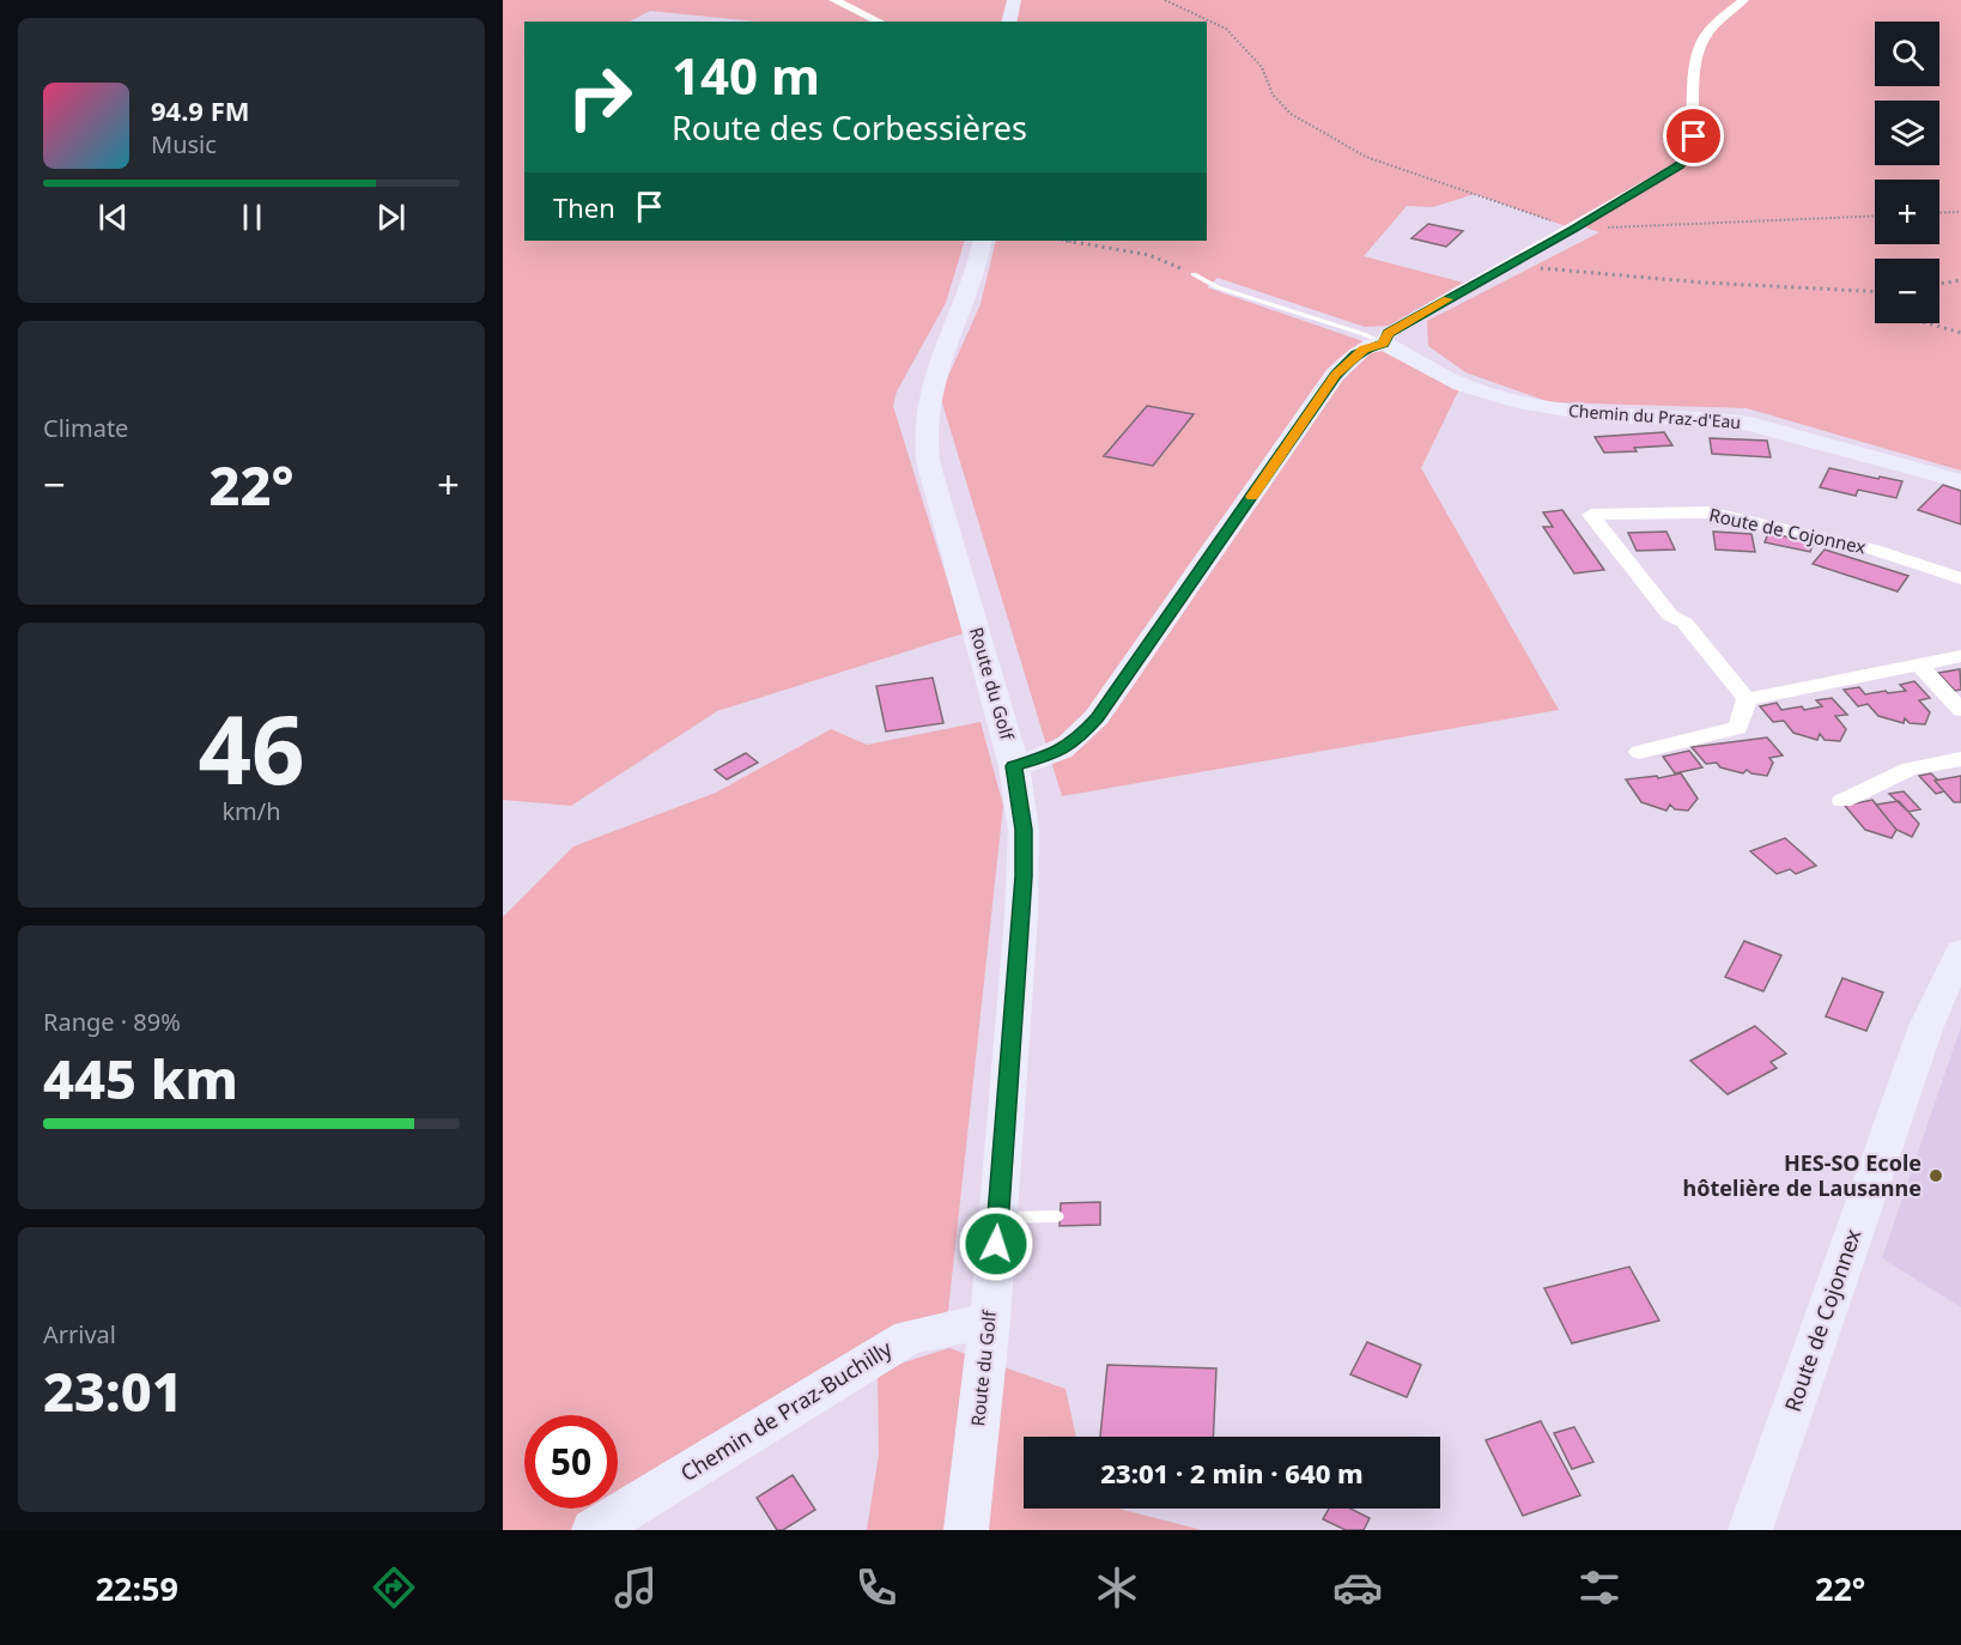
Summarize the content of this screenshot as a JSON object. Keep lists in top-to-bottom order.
{
  "streets": {
    "street": [
      "Chemin du Praz-d'Eau",
      "Route de Cojonnex",
      "Route du Golf",
      "Chemin de Praz-Buchilly"
    ]
  },
  "crossings": [
    ["Route du Golf", "Chemin de Praz-Buchilly"]
  ],
  "places": ["HES-SO Ecole hôtelière de Lausanne"],
  "page": {
    "map_buttons": ["+", "−"],
    "turn": ["140 m", "Route des Corbessières"],
    "song": ["94.9 FM", "Music"],
    "then": "Then",
    "tile": [
      "Climate",
      ["46", "km/h"],
      ["Range · 89%", "445 km"],
      ["Arrival", "23:01"]
    ],
    "heat": ["−", "22°", "+"],
    "limit": "50",
    "trip": "23:01 · 2 min · 640 m",
    "tabs": ["22:59", "22°"]
  }
}
